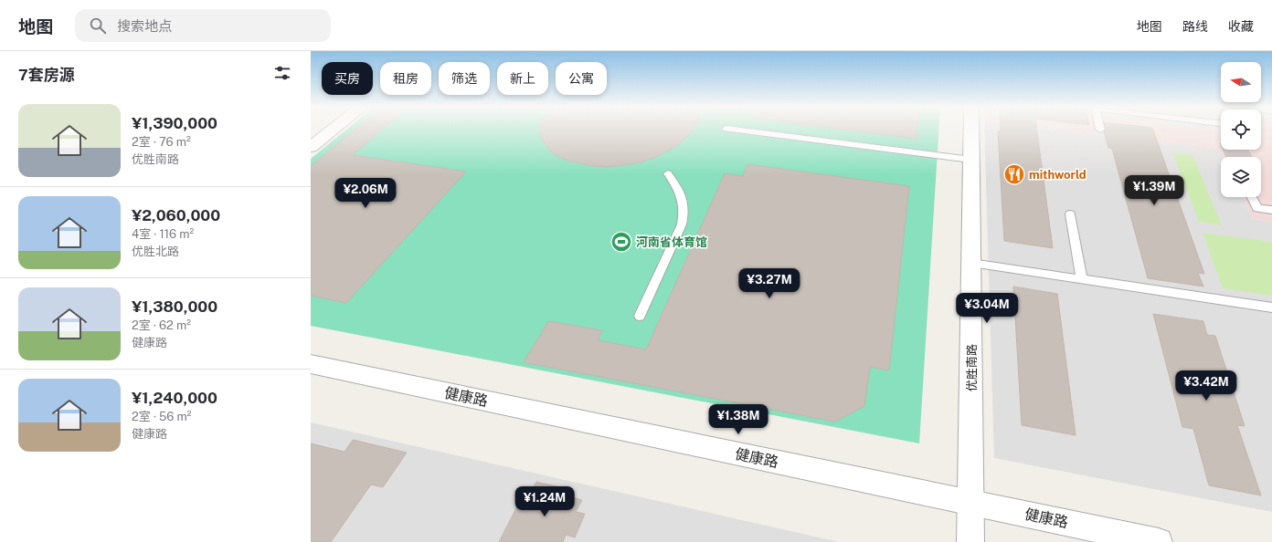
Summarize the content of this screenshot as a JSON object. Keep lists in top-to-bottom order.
{
  "streets": {
    "street": ["优胜南路", "健康路"]
  },
  "crossings": [
    ["优胜南路", "健康路"]
  ],
  "places": {
    "restaurant": ["mithworld"],
    "sports": ["河南省体育馆"]
  },
  "north": "left",
  "page": {
    "header": "地图",
    "search": "搜索地点",
    "nav": ["地图", "路线", "收藏"],
    "heading": "7套房源",
    "chip": [
      "买房",
      "租房",
      "筛选",
      "新上",
      "公寓"
    ],
    "list": [
      {
        "name": "¥1,390,000",
        "note": "2室 · 76 m² · 优胜南路"
      },
      {
        "name": "¥2,060,000",
        "note": "4室 · 116 m² · 优胜北路"
      },
      {
        "name": "¥1,380,000",
        "note": "2室 · 62 m² · 健康路"
      },
      {
        "name": "¥1,240,000",
        "note": "2室 · 56 m² · 健康路"
      }
    ],
    "price": [
      "¥1.39M",
      "¥2.06M",
      "¥3.27M",
      "¥3.04M",
      "¥3.42M",
      "¥1.38M",
      "¥1.24M"
    ]
  }
}
